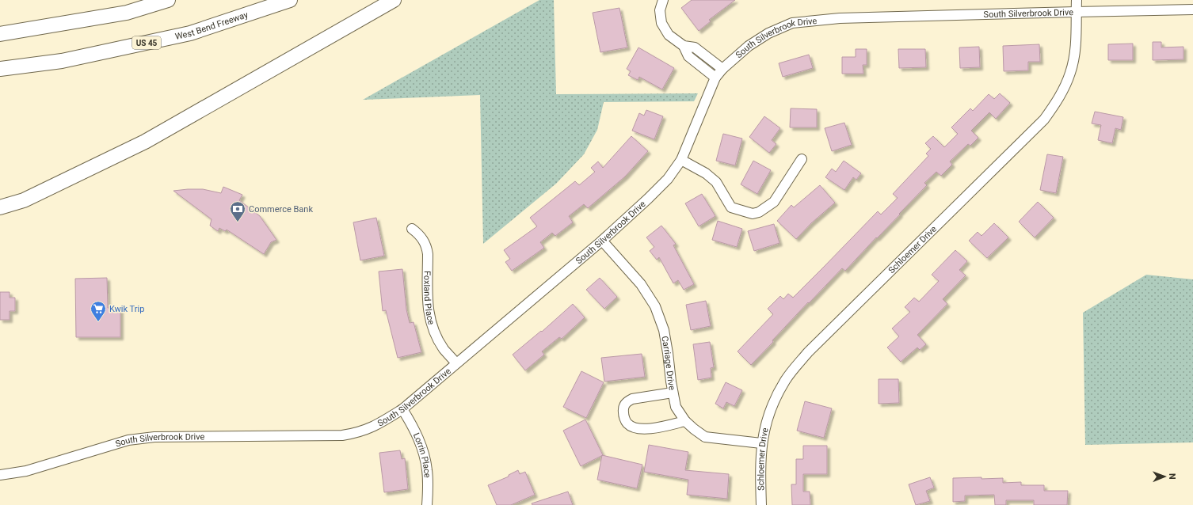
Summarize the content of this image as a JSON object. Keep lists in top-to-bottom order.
{
  "streets": {
    "highway": ["West Bend Freeway", "US 45"],
    "street": [
      "South Silverbrook Drive",
      "Schloemer Drive",
      "Foxland Place",
      "Carriage Drive",
      "Lorrin Place"
    ]
  },
  "crossings": [
    ["South Silverbrook Drive", "Schloemer Drive"],
    ["South Silverbrook Drive", "Foxland Place"],
    ["South Silverbrook Drive", "Carriage Drive"],
    ["South Silverbrook Drive", "Lorrin Place"],
    ["Schloemer Drive", "Carriage Drive"]
  ],
  "places": {
    "bank": ["Commerce Bank"],
    "supermarket": ["Kwik Trip"]
  },
  "north": "right"
}
